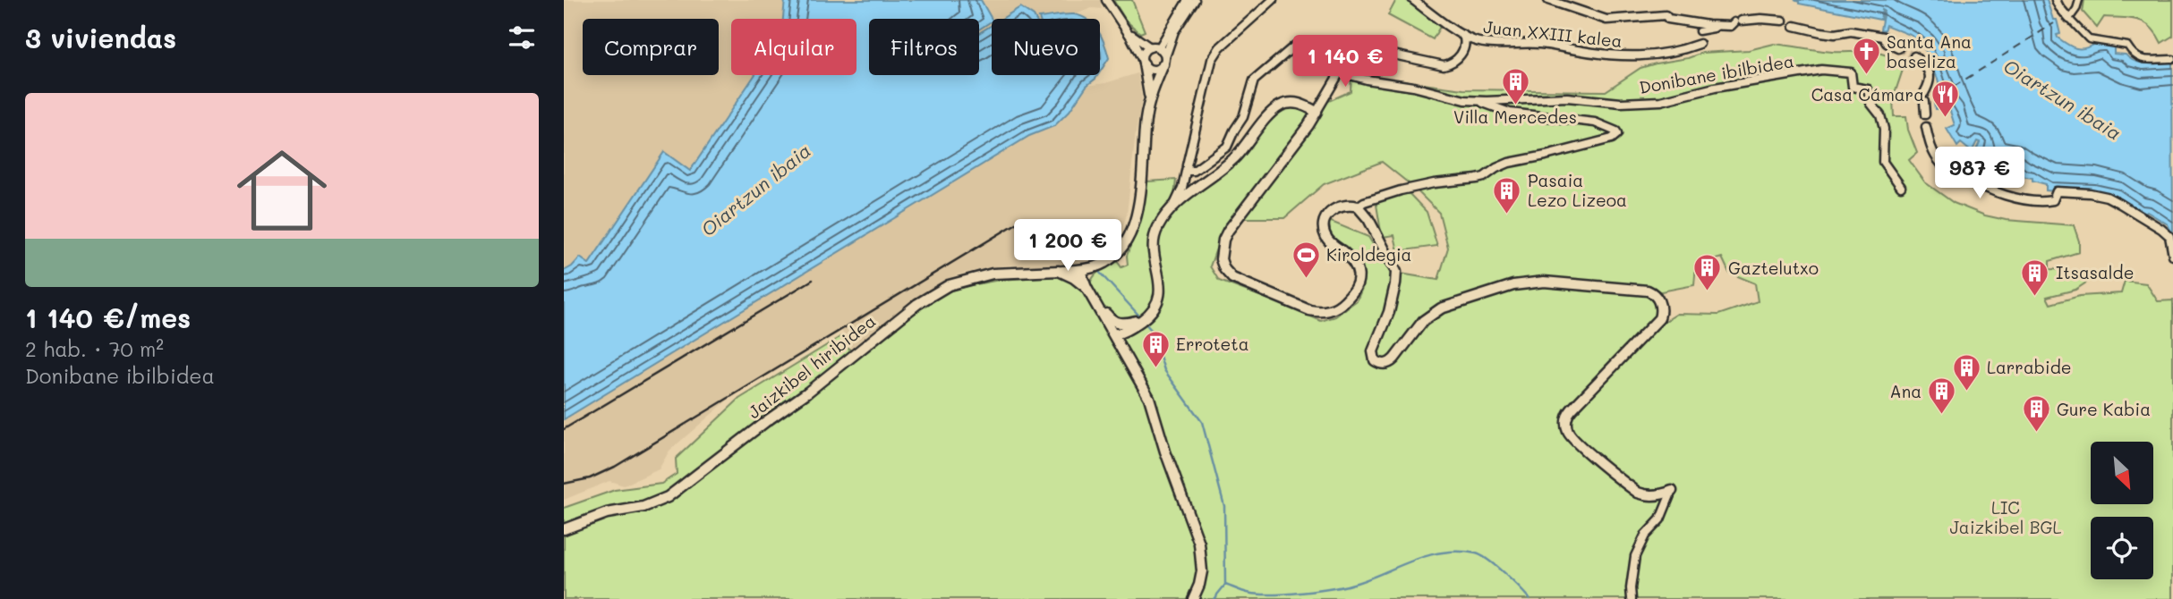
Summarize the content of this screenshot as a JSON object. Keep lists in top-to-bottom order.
{
  "streets": {
    "street": ["Juan XXIII kalea", "Donibane ibilbidea", "Jaizkibel hiribidea"]
  },
  "water": ["Oiartzun ibaia"],
  "parks": ["LIC Jaizkibel BGL"],
  "places": {
    "church": ["Santa Ana baseliza"],
    "building": [
      "Villa Mercedes",
      "Pasaia Lezo Lizeoa",
      "Gaztelutxo",
      "Itsasalde",
      "Erroteta",
      "Larrabide",
      "Ana",
      "Gure Kabia"
    ],
    "restaurant": ["Casa Cámara"],
    "sports": ["Kiroldegia"]
  },
  "north": "bottom right",
  "page": {
    "heading": "3 viviendas",
    "chip": [
      "Comprar",
      "Alquilar",
      "Filtros",
      "Nuevo"
    ],
    "price": ["1 140 €", "987 €", "1 200 €"],
    "list": [
      {
        "name": "1 140 €/mes",
        "note": "2 hab. · 70 m² · Donibane ibilbidea"
      }
    ]
  }
}
